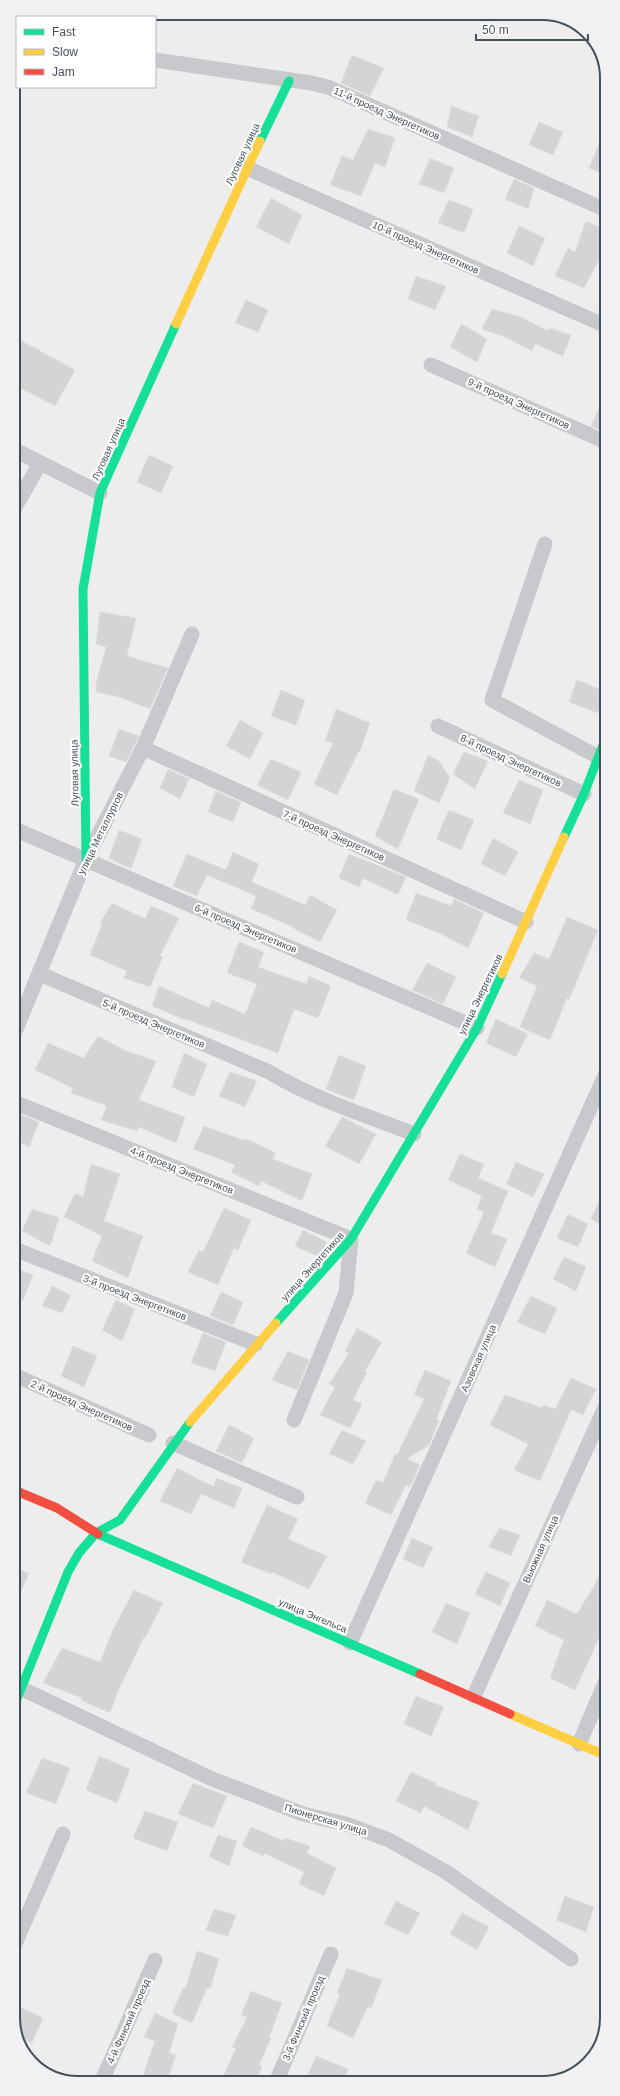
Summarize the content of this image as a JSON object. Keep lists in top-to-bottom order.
{
  "streets": {
    "street": [
      "11-й проезд Энергетиков",
      "Луговая улица",
      "10-й проезд Энергетиков",
      "9-й проезд Энергетиков",
      "8-й проезд Энергетиков",
      "улица Металлургов",
      "7-й проезд Энергетиков",
      "6-й проезд Энергетиков",
      "улица Энергетиков",
      "5-й проезд Энергетиков",
      "4-й проезд Энергетиков",
      "3-й проезд Энергетиков",
      "Азовская улица",
      "2-й проезд Энергетиков",
      "Вьюжная улица",
      "улица Энгельса",
      "Пионерская улица",
      "3-й Финский проезд",
      "4-й Финский проезд"
    ]
  },
  "crossings": [
    ["11-й проезд Энергетиков", "Луговая улица"],
    ["Луговая улица", "10-й проезд Энергетиков"],
    ["Луговая улица", "улица Металлургов"],
    ["Луговая улица", "6-й проезд Энергетиков"],
    ["8-й проезд Энергетиков", "улица Энергетиков"],
    ["улица Металлургов", "7-й проезд Энергетиков"],
    ["улица Металлургов", "6-й проезд Энергетиков"],
    ["улица Металлургов", "5-й проезд Энергетиков"],
    ["7-й проезд Энергетиков", "улица Энергетиков"],
    ["6-й проезд Энергетиков", "улица Энергетиков"],
    ["улица Энергетиков", "5-й проезд Энергетиков"],
    ["улица Энергетиков", "4-й проезд Энергетиков"],
    ["улица Энергетиков", "3-й проезд Энергетиков"],
    ["улица Энергетиков", "улица Энгельса"],
    ["Азовская улица", "улица Энгельса"],
    ["Вьюжная улица", "улица Энгельса"]
  ],
  "legend": ["Fast", "Slow", "Jam"],
  "scale_bar": "50 m"
}
